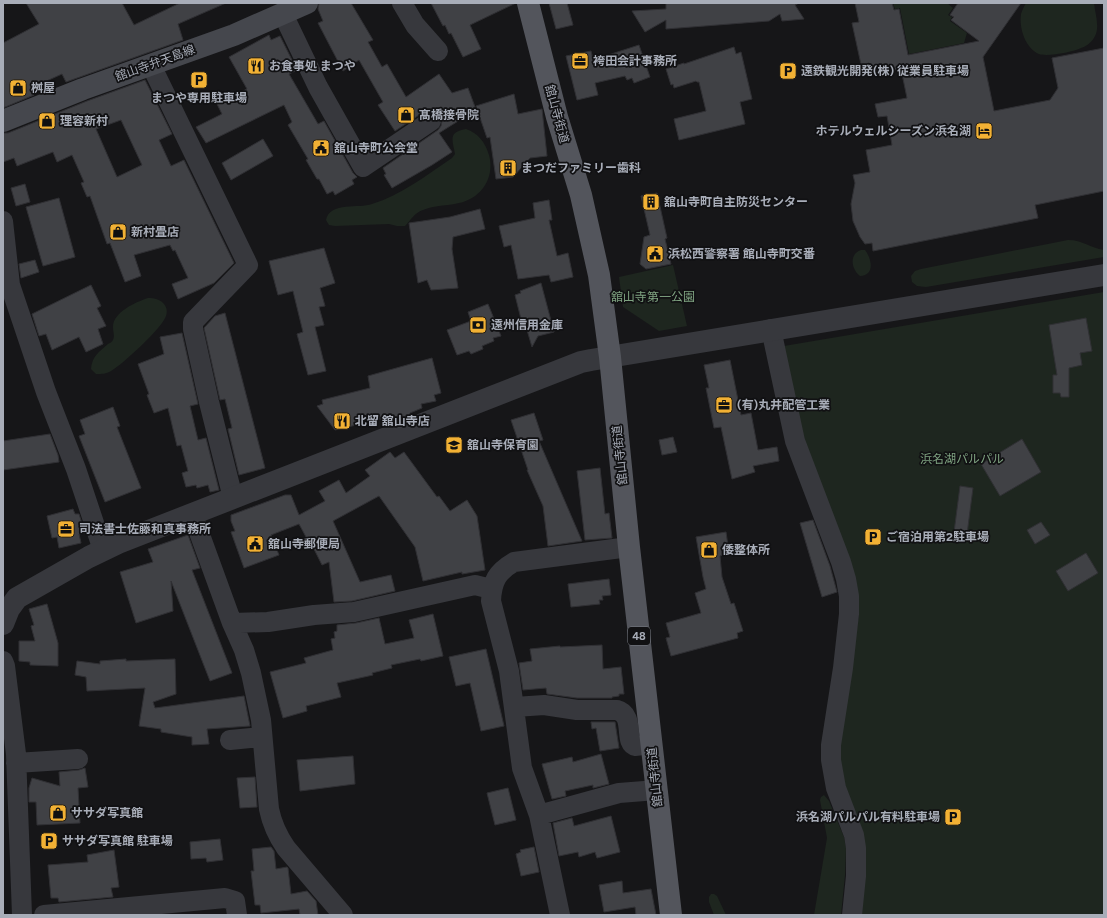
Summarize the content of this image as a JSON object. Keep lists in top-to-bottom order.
{
  "streets": {
    "main road": ["舘山寺弁天島線", "舘山寺街道", "48"]
  },
  "parks": ["舘山寺第一公園", "浜名湖パルパル"],
  "places": {
    "office": ["袴田会計事務所", "(有)丸井配管工業", "司法書士佐藤和真事務所"],
    "restaurant": ["お食事処 まつや", "北留 舘山寺店"],
    "parking": [
      "遠鉄観光開発(株) 従業員駐車場",
      "まつや専用駐車場",
      "ご宿泊用第2駐車場",
      "浜名湖パルパル有料駐車場",
      "ササダ写真館 駐車場"
    ],
    "shop": [
      "桝屋",
      "髙橋接骨院",
      "理容新村",
      "新村畳店",
      "倭整体所",
      "ササダ写真館"
    ],
    "hotel": ["ホテルウェルシーズン浜名湖"],
    "public building": ["舘山寺町公会堂", "浜松西警察署 館山寺町交番", "舘山寺郵便局"],
    "building": ["まつだファミリー歯科", "舘山寺町自主防災センター"],
    "bank": ["遠州信用金庫"],
    "school or university": ["舘山寺保育園"]
  }
}
